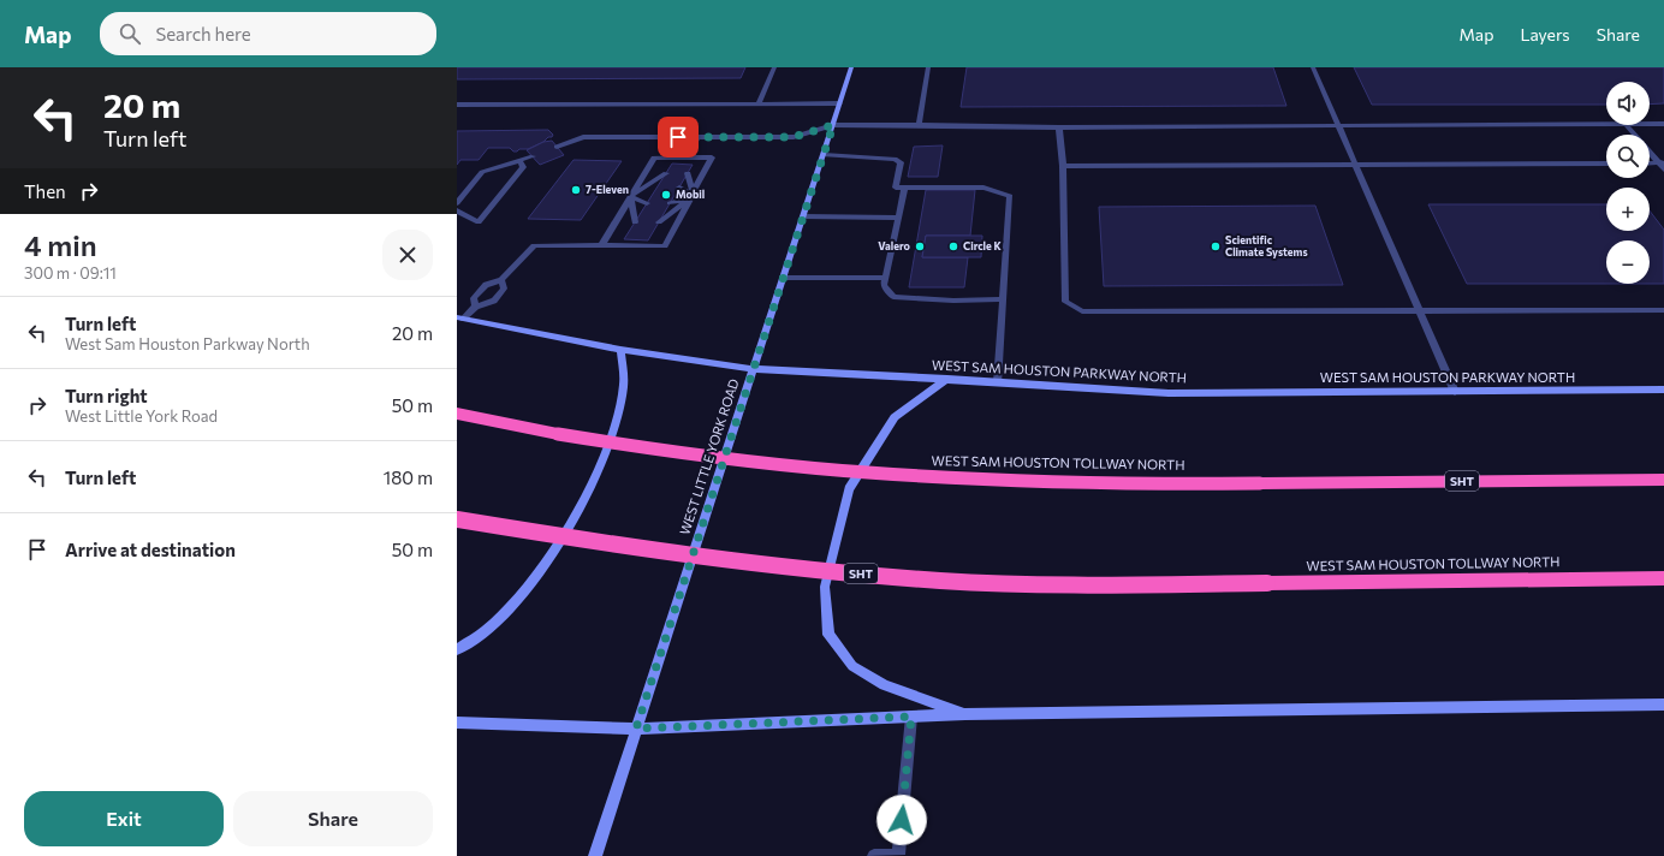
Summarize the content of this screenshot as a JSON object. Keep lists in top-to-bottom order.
{
  "streets": {
    "highway": ["WEST SAM HOUSTON TOLLWAY NORTH", "SHT"],
    "main road": ["WEST SAM HOUSTON PARKWAY NORTH", "WEST LITTLE YORK ROAD"]
  },
  "crossings": [
    ["WEST SAM HOUSTON PARKWAY NORTH", "WEST LITTLE YORK ROAD"]
  ],
  "places": [
    "7-Eleven",
    "Mobil",
    "Valero",
    "Circle K",
    "Scientific Climate Systems"
  ],
  "page": {
    "header": "Map",
    "search": "Search here",
    "nav": ["Map", "Layers", "Share"],
    "turn": ["20 m", "Turn left"],
    "map_buttons": ["+", "−"],
    "then": "Then",
    "heading": ["4 min", "300 m · 09:11"],
    "list": [
      {
        "name": "Turn left",
        "note": "West Sam Houston Parkway North",
        "value": "20 m"
      },
      {
        "name": "Turn right",
        "note": "West Little York Road",
        "value": "50 m"
      },
      {
        "name": "Turn left",
        "value": "180 m"
      },
      {
        "name": "Arrive at destination",
        "value": "50 m"
      }
    ],
    "buttons": ["Exit", "Share"]
  }
}
